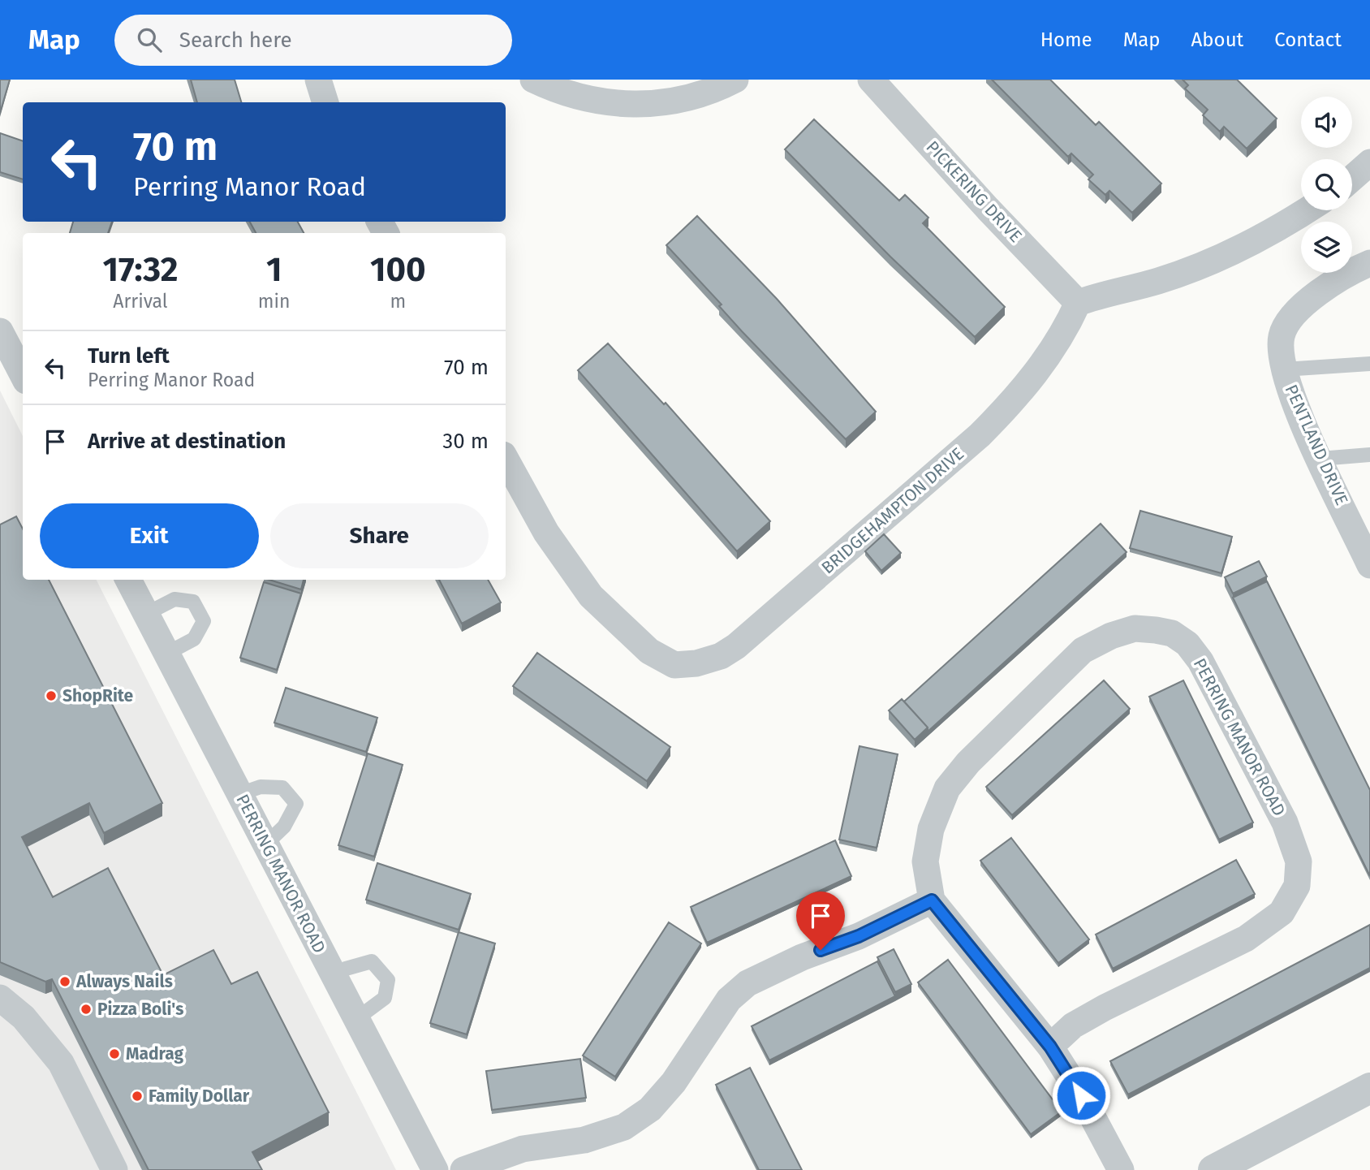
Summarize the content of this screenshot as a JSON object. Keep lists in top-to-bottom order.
{
  "streets": {
    "street": [
      "PICKERING DRIVE",
      "PENTLAND DRIVE",
      "BRIDGEHAMPTON DRIVE",
      "PERRING MANOR ROAD"
    ]
  },
  "crossings": [
    ["PICKERING DRIVE", "BRIDGEHAMPTON DRIVE"]
  ],
  "places": [
    "ShopRite",
    "Always Nails",
    "Pizza Boli's",
    "Madrag",
    "Family Dollar"
  ],
  "page": {
    "header": "Map",
    "search": "Search here",
    "nav": [
      "Home",
      "Map",
      "About",
      "Contact"
    ],
    "turn": ["70 m", "Perring Manor Road"],
    "eta": [
      "17:32",
      "Arrival",
      "1",
      "min",
      "100",
      "m"
    ],
    "list": [
      {
        "name": "Turn left",
        "note": "Perring Manor Road",
        "value": "70 m"
      },
      {
        "name": "Arrive at destination",
        "value": "30 m"
      }
    ],
    "buttons": ["Exit", "Share"]
  }
}
